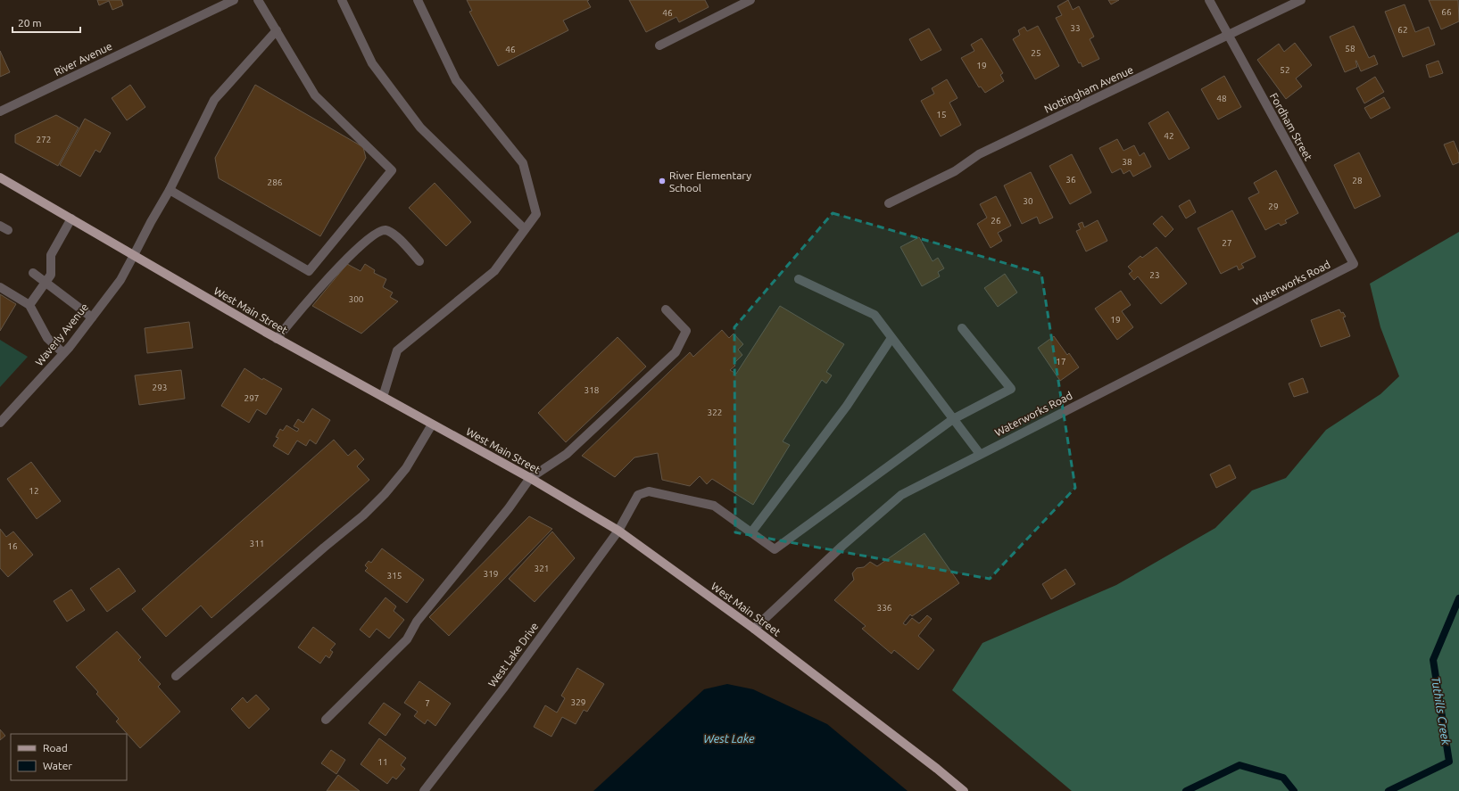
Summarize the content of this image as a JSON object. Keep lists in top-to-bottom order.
{
  "streets": {
    "main road": ["West Main Street"],
    "street": [
      "River Avenue",
      "Nottingham Avenue",
      "Fordham Street",
      "Waterworks Road",
      "Waverly Avenue",
      "West Lake Drive"
    ]
  },
  "crossings": [
    ["Nottingham Avenue", "Fordham Street"],
    ["Fordham Street", "Waterworks Road"],
    ["Waterworks Road", "West Main Street"],
    ["West Main Street", "Waverly Avenue"],
    ["West Main Street", "West Lake Drive"]
  ],
  "water": ["Tuthills Creek", "West Lake"],
  "places": ["River Elementary School"],
  "house_numbers": [
    "66",
    "46",
    "33",
    "62",
    "58",
    "46",
    "25",
    "19",
    "52",
    "48",
    "15",
    "42",
    "272",
    "38",
    "36",
    "28",
    "286",
    "30",
    "29",
    "26",
    "27",
    "23",
    "300",
    "19",
    "17",
    "293",
    "318",
    "297",
    "322",
    "12",
    "311",
    "16",
    "321",
    "319",
    "315",
    "336",
    "329",
    "7",
    "11"
  ],
  "legend": ["Road", "Water"],
  "scale_bar": "20 m"
}
